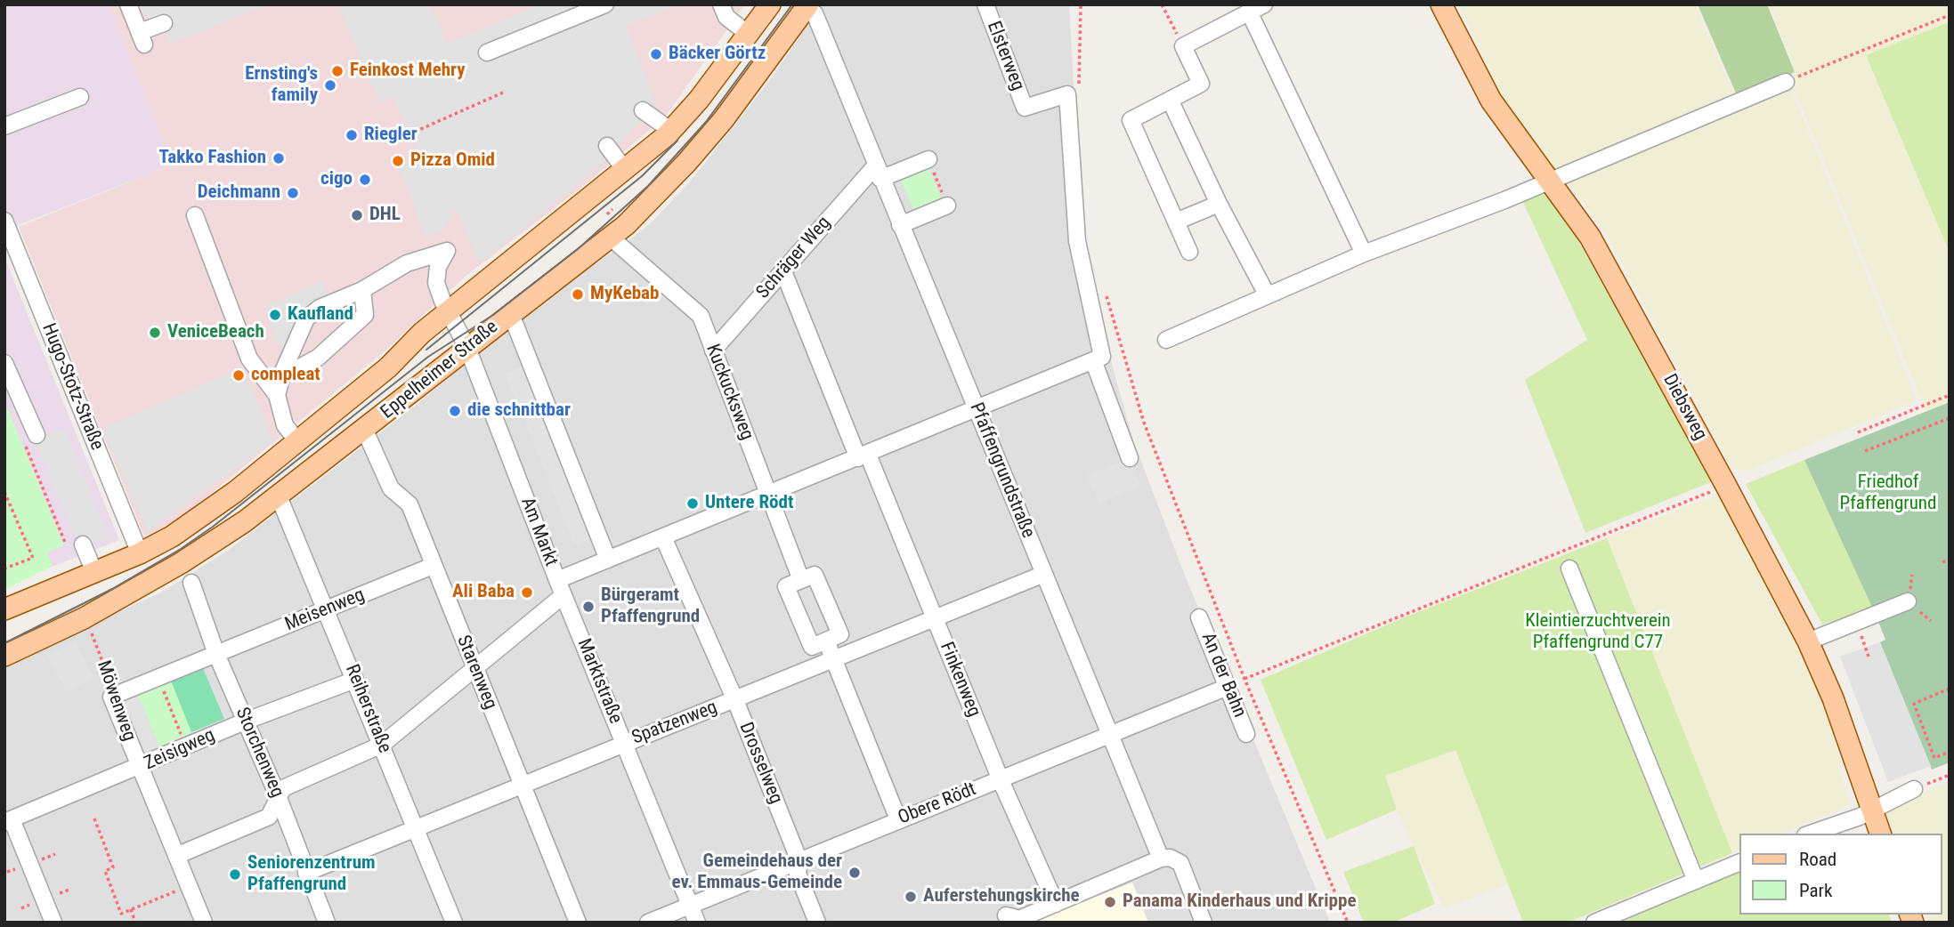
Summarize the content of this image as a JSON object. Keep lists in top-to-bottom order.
{
  "streets": {
    "main road": ["Eppelheimer Straße", "Diebsweg"],
    "street": [
      "Elsterweg",
      "Schräger Weg",
      "Hugo-Stotz-Straße",
      "Kuckucksweg",
      "Pfaffengrundstraße",
      "Am Markt",
      "Meisenweg",
      "Starenweg",
      "An der Bahn",
      "Finkenweg",
      "Marktstraße",
      "Möwenweg",
      "Reiherstraße",
      "Spatzenweg",
      "Zeisigweg",
      "Storchenweg",
      "Drosselweg",
      "Obere Rödt"
    ]
  },
  "crossings": [
    ["Schräger Weg", "Kuckucksweg"],
    ["Schräger Weg", "Pfaffengrundstraße"],
    ["Schräger Weg", "Finkenweg"],
    ["Eppelheimer Straße", "Hugo-Stotz-Straße"],
    ["Eppelheimer Straße", "Kuckucksweg"],
    ["Eppelheimer Straße", "Pfaffengrundstraße"],
    ["Eppelheimer Straße", "Am Markt"],
    ["Eppelheimer Straße", "Starenweg"],
    ["Eppelheimer Straße", "Möwenweg"],
    ["Eppelheimer Straße", "Reiherstraße"],
    ["Pfaffengrundstraße", "Spatzenweg"],
    ["Pfaffengrundstraße", "Obere Rödt"],
    ["Am Markt", "Marktstraße"],
    ["Meisenweg", "Starenweg"],
    ["Meisenweg", "Möwenweg"],
    ["Meisenweg", "Reiherstraße"],
    ["Meisenweg", "Storchenweg"],
    ["Starenweg", "Spatzenweg"],
    ["An der Bahn", "Obere Rödt"],
    ["Finkenweg", "Spatzenweg"],
    ["Finkenweg", "Obere Rödt"],
    ["Marktstraße", "Spatzenweg"],
    ["Marktstraße", "Obere Rödt"],
    ["Möwenweg", "Zeisigweg"],
    ["Reiherstraße", "Spatzenweg"],
    ["Reiherstraße", "Zeisigweg"],
    ["Spatzenweg", "Storchenweg"],
    ["Spatzenweg", "Drosselweg"],
    ["Zeisigweg", "Storchenweg"],
    ["Drosselweg", "Obere Rödt"]
  ],
  "parks": ["Friedhof Pfaffengrund", "Kleintierzuchtverein Pfaffengrund C77"],
  "places": [
    "Bäcker Görtz",
    "Feinkost Mehry",
    "Ernsting's family",
    "Riegler",
    "Takko Fashion",
    "Pizza Omid",
    "cigo",
    "Deichmann",
    "DHL",
    "MyKebab",
    "Kaufland",
    "VeniceBeach",
    "compleat",
    "die schnittbar",
    "Untere Rödt",
    "Ali Baba",
    "Bürgeramt Pfaffengrund",
    "Gemeindehaus der ev. Emmaus-Gemeinde",
    "Seniorenzentrum Pfaffengrund",
    "Auferstehungskirche",
    "Panama Kinderhaus und Krippe"
  ],
  "legend": ["Road", "Park"]
}
